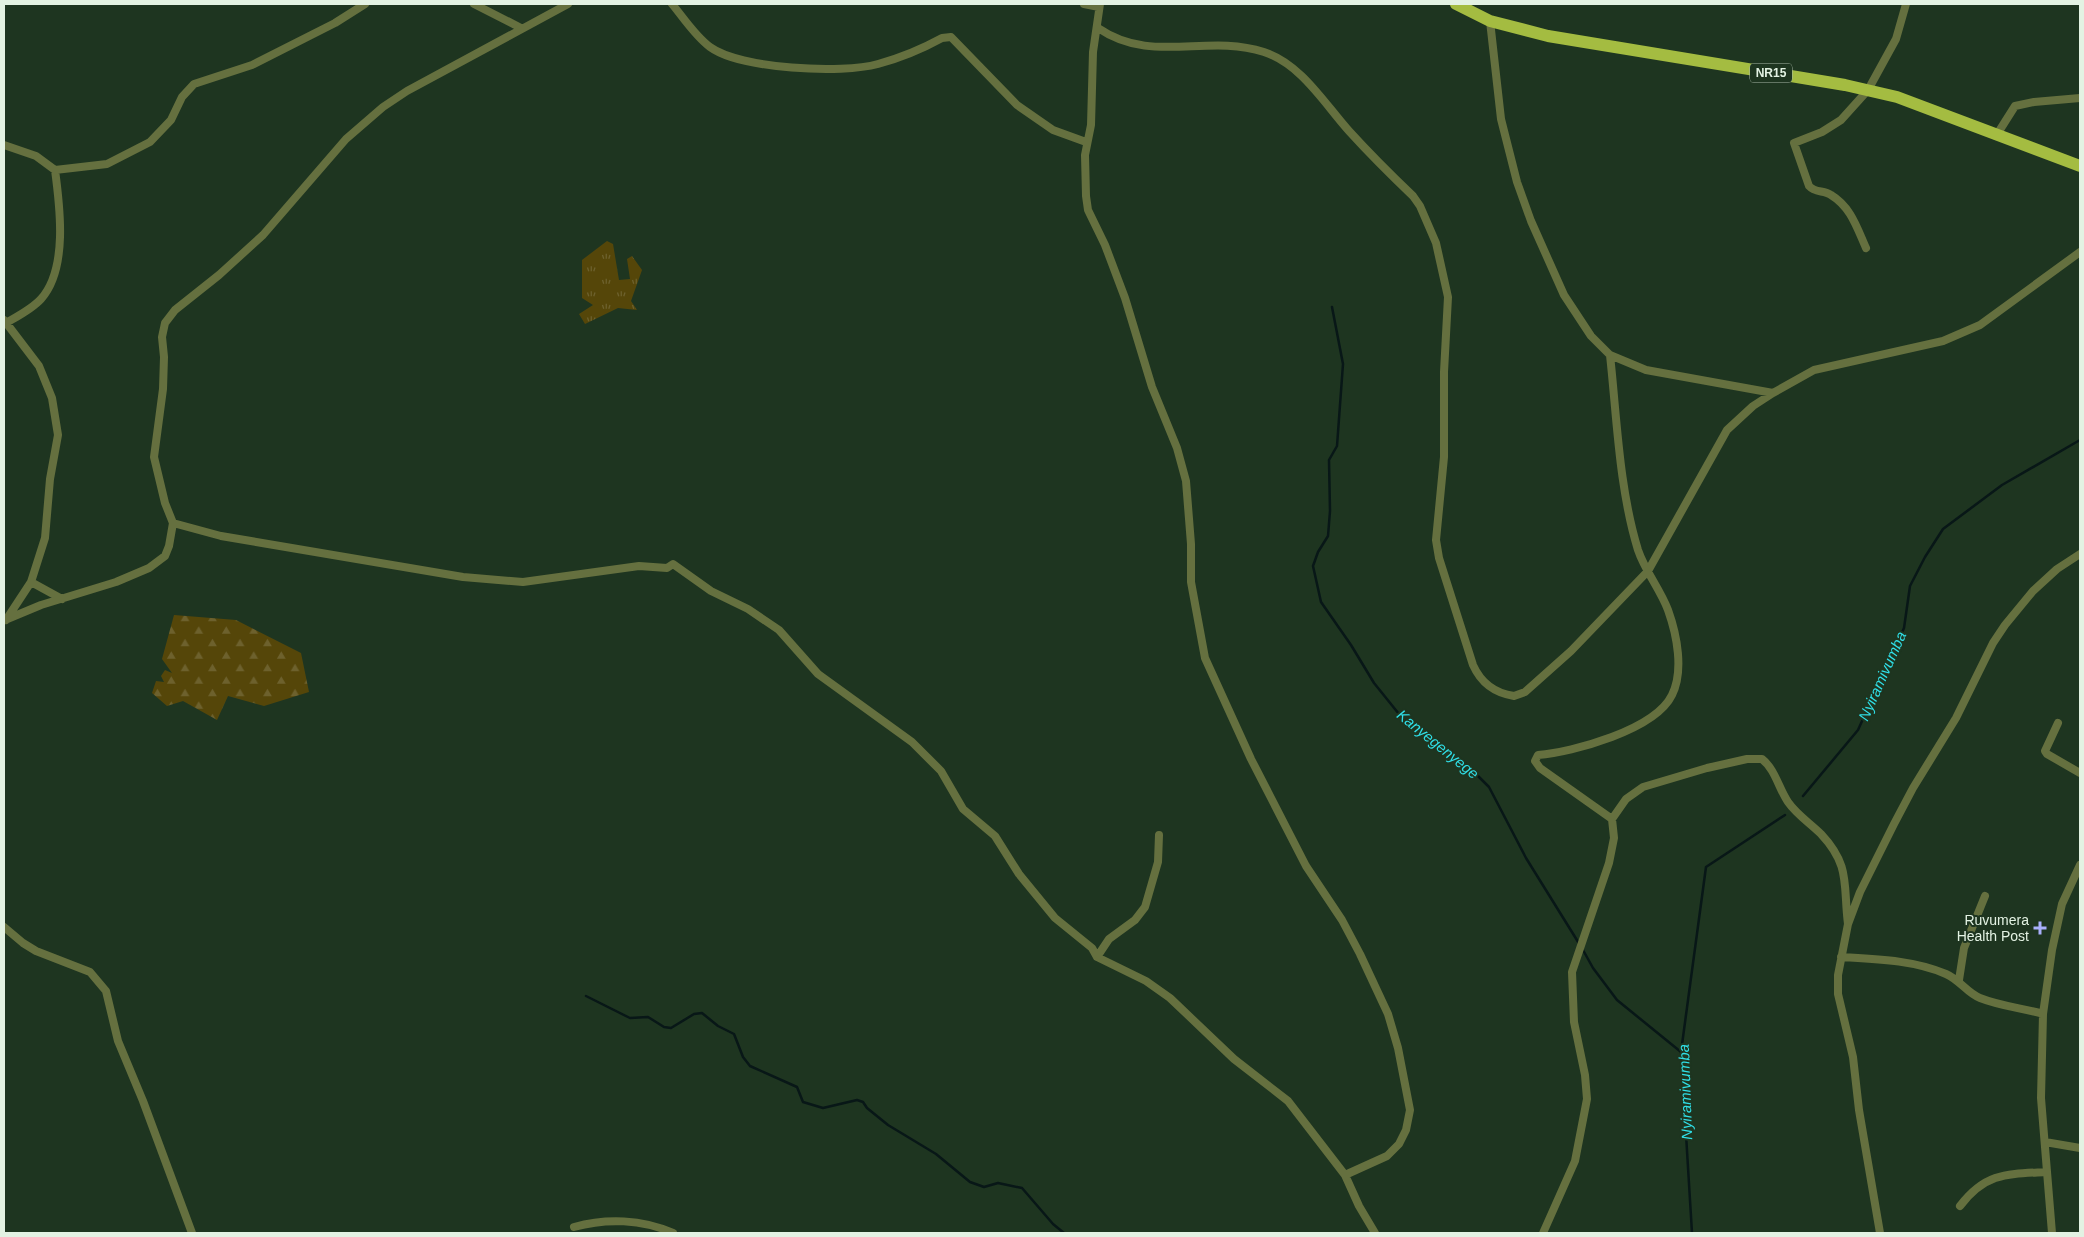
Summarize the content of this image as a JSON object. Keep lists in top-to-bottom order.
{
  "streets": {
    "highway": ["NR15"]
  },
  "water": ["Nyiramivumba", "Kanyegenyege"],
  "places": {
    "health": ["Ruvumera Health Post"]
  }
}
